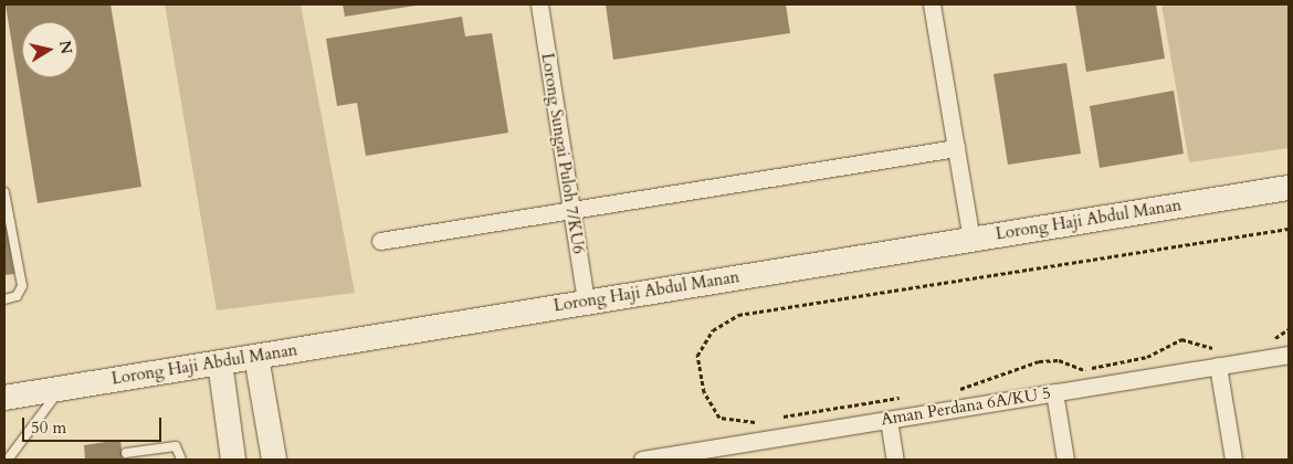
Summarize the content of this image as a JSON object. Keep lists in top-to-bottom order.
{
  "streets": {
    "street": ["Lorong Sungai Puloh 7/KU6", "Lorong Haji Abdul Manan", "Aman Perdana 6A/KU 5"]
  },
  "crossings": [
    ["Lorong Sungai Puloh 7/KU6", "Lorong Haji Abdul Manan"]
  ],
  "scale_bar": "50 m",
  "north": "right"
}
